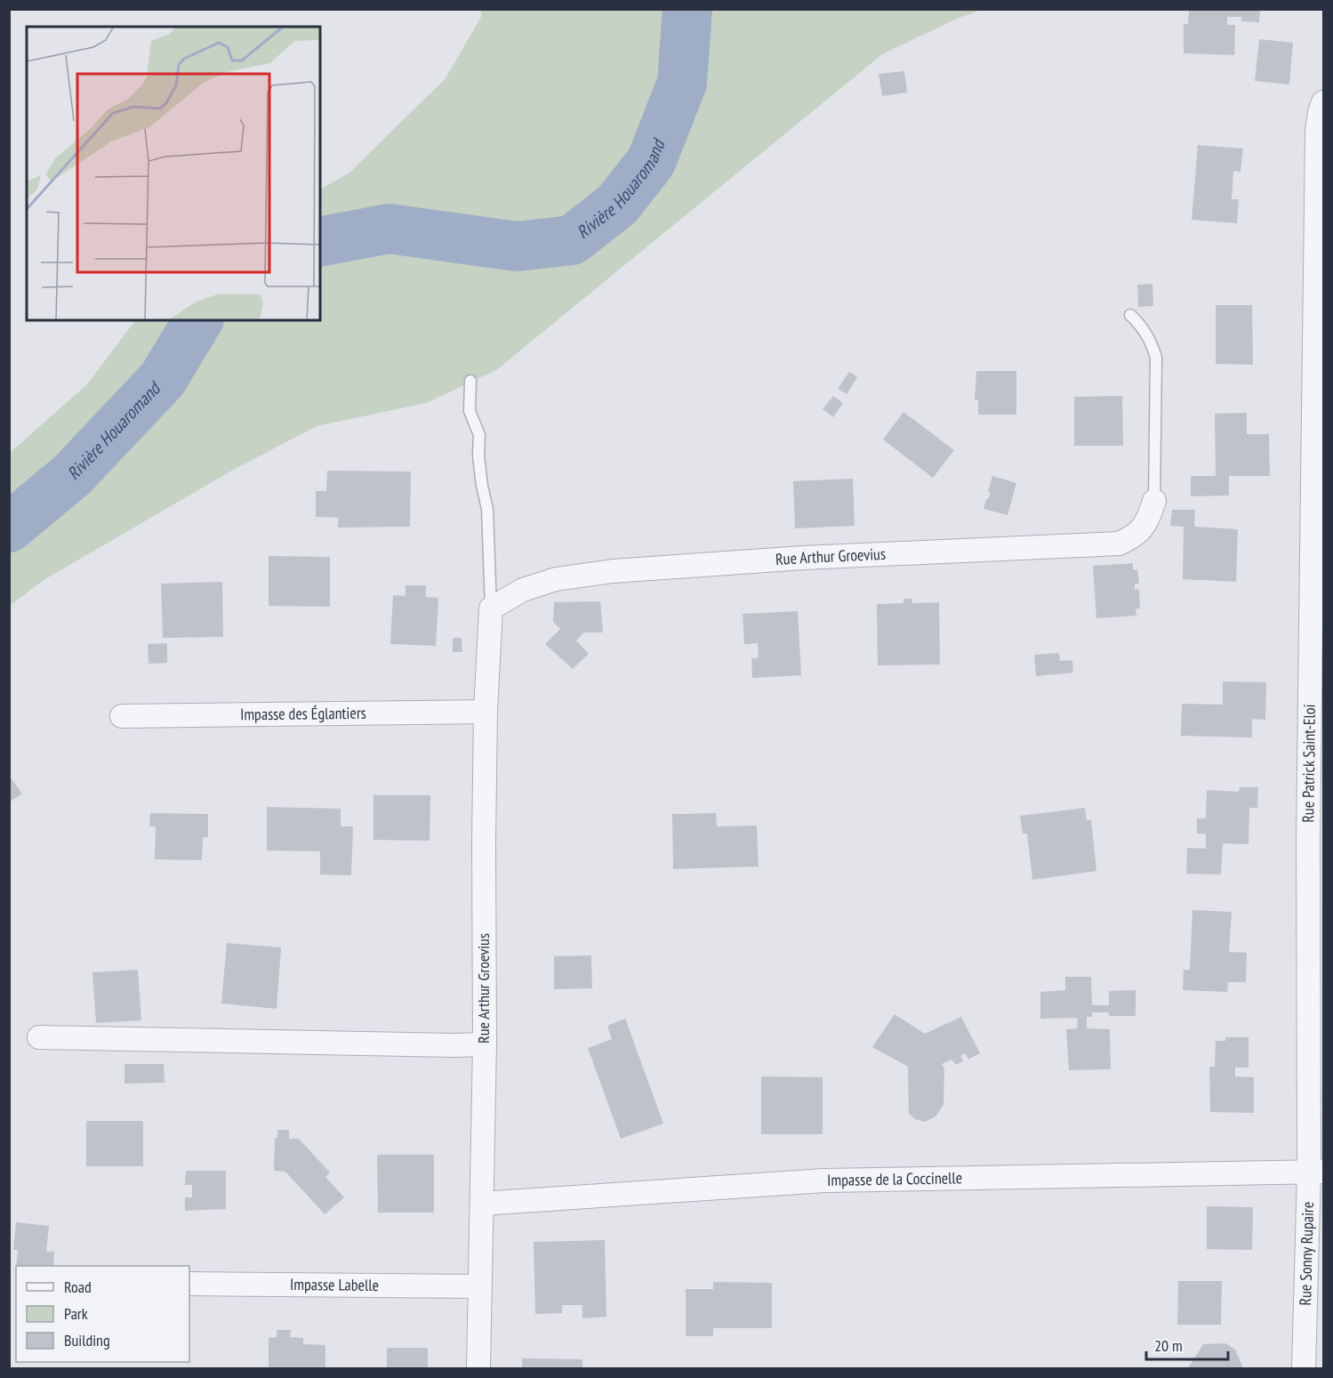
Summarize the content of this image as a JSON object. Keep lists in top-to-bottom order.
{
  "streets": {
    "street": [
      "Rue Arthur Groevius",
      "Impasse des Églantiers",
      "Rue Patrick Saint-Eloi",
      "Impasse de la Coccinelle",
      "Rue Sonny Rupaire",
      "Impasse Labelle"
    ]
  },
  "crossings": [
    ["Rue Arthur Groevius", "Impasse des Églantiers"],
    ["Rue Arthur Groevius", "Impasse de la Coccinelle"],
    ["Rue Arthur Groevius", "Impasse Labelle"],
    ["Rue Patrick Saint-Eloi", "Impasse de la Coccinelle"],
    ["Rue Patrick Saint-Eloi", "Rue Sonny Rupaire"],
    ["Impasse de la Coccinelle", "Rue Sonny Rupaire"]
  ],
  "water": ["Rivière Houaromand"],
  "legend": ["Road", "Park", "Building"],
  "scale_bar": "20 m"
}
